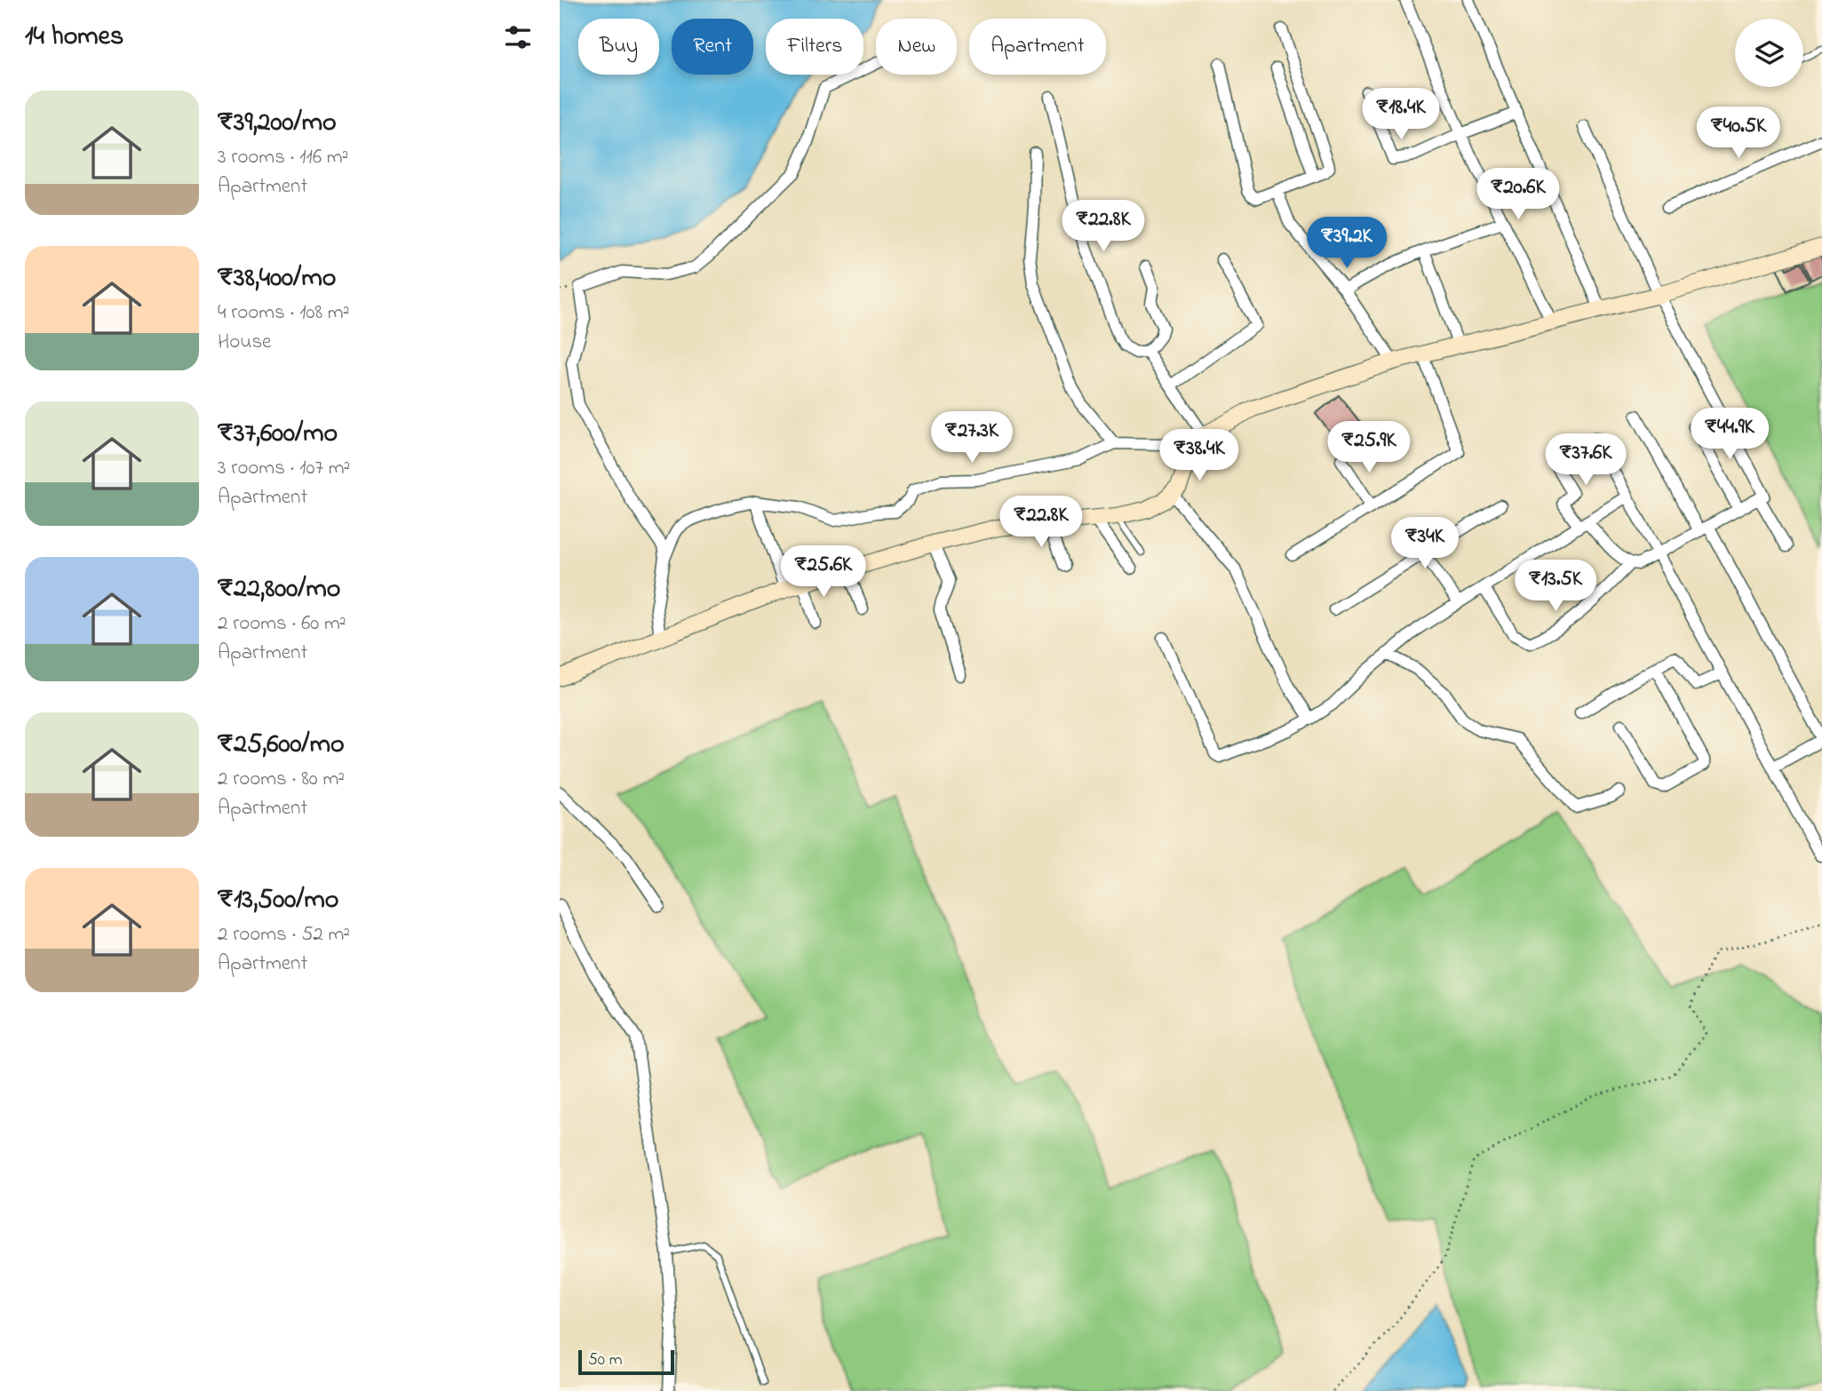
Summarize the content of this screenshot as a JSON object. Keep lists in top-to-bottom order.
{
  "scale_bar": "50 m",
  "page": {
    "heading": "14 homes",
    "chip": [
      "Buy",
      "Rent",
      "Filters",
      "New",
      "Apartment"
    ],
    "list": [
      {
        "name": "₹39,200/mo",
        "note": "3 rooms · 116 m² · Apartment"
      },
      {
        "name": "₹38,400/mo",
        "note": "4 rooms · 108 m² · House"
      },
      {
        "name": "₹37,600/mo",
        "note": "3 rooms · 107 m² · Apartment"
      },
      {
        "name": "₹22,800/mo",
        "note": "2 rooms · 60 m² · Apartment"
      },
      {
        "name": "₹25,600/mo",
        "note": "2 rooms · 80 m² · Apartment"
      },
      {
        "name": "₹13,500/mo",
        "note": "2 rooms · 52 m² · Apartment"
      }
    ],
    "price": [
      "₹18.4K",
      "₹40.5K",
      "₹20.6K",
      "₹22.8K",
      "₹39.2K",
      "₹44.9K",
      "₹27.3K",
      "₹25.9K",
      "₹38.4K",
      "₹37.6K",
      "₹22.8K",
      "₹34K",
      "₹25.6K",
      "₹13.5K"
    ],
    "scale": "50 m"
  }
}
